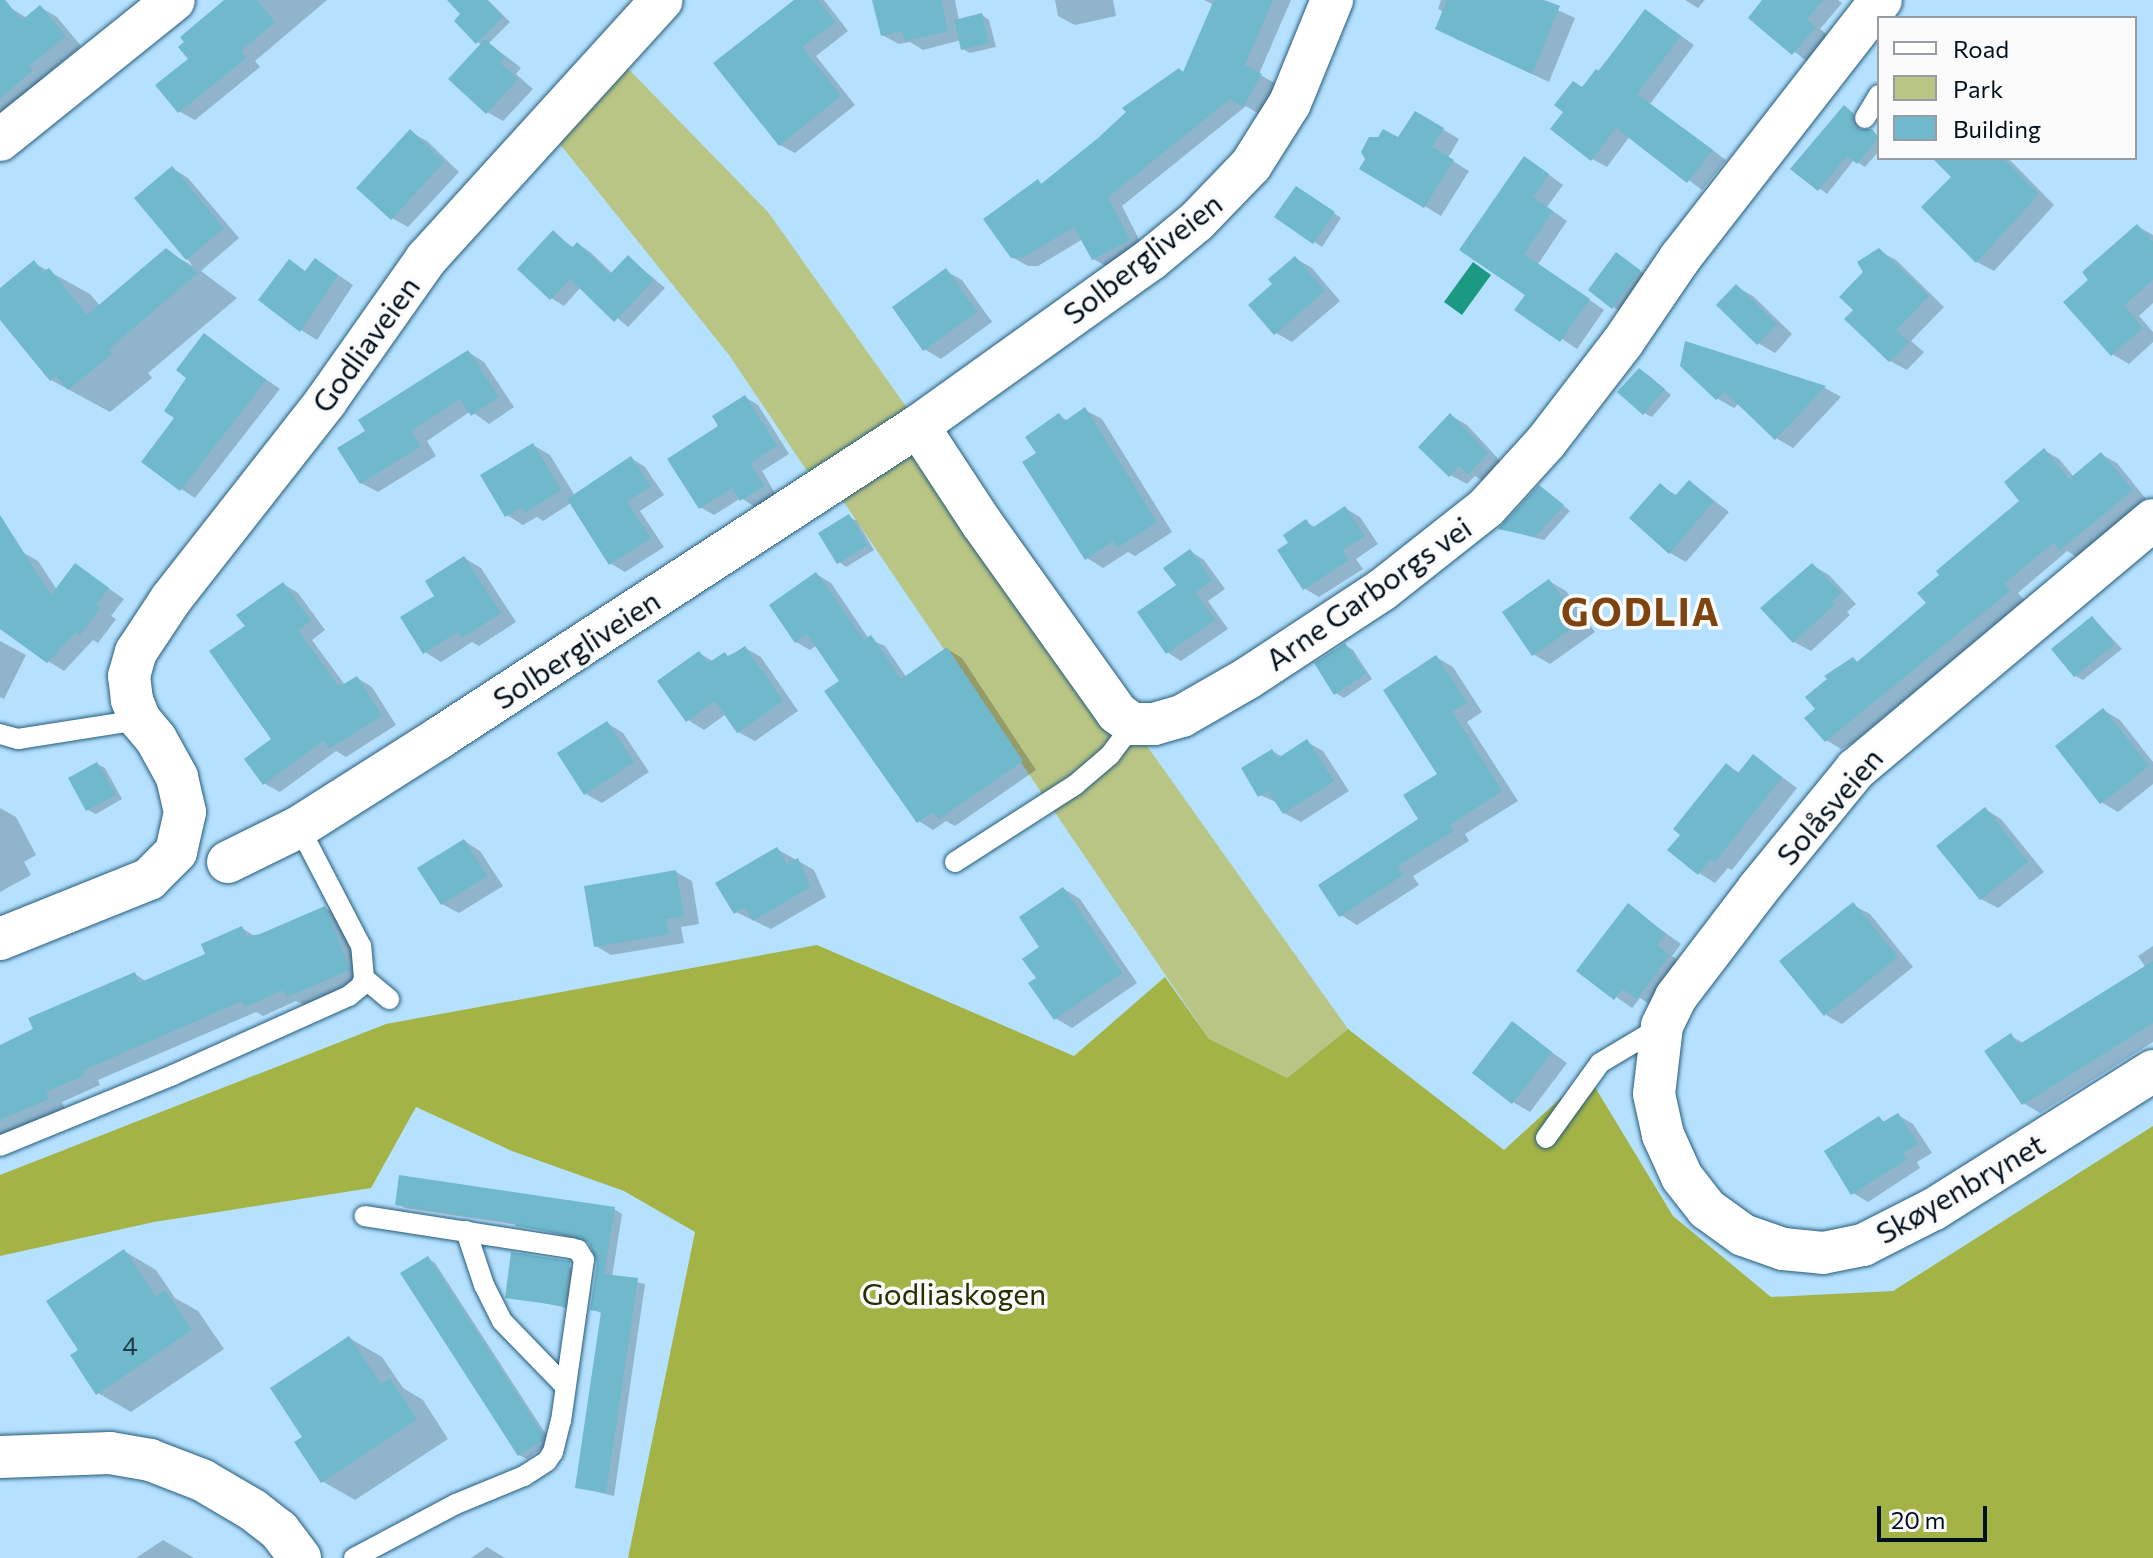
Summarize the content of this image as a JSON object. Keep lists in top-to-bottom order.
{
  "streets": {
    "street": [
      "Solbergliveien",
      "Godliaveien",
      "Arne Garborgs vei",
      "Solåsveien",
      "Skøyenbrynet"
    ]
  },
  "crossings": [
    ["Solåsveien", "Skøyenbrynet"]
  ],
  "districts": ["GODLIA"],
  "parks": ["Godliaskogen"],
  "house_numbers": ["4"],
  "legend": ["Road", "Park", "Building"],
  "scale_bar": "20 m"
}
